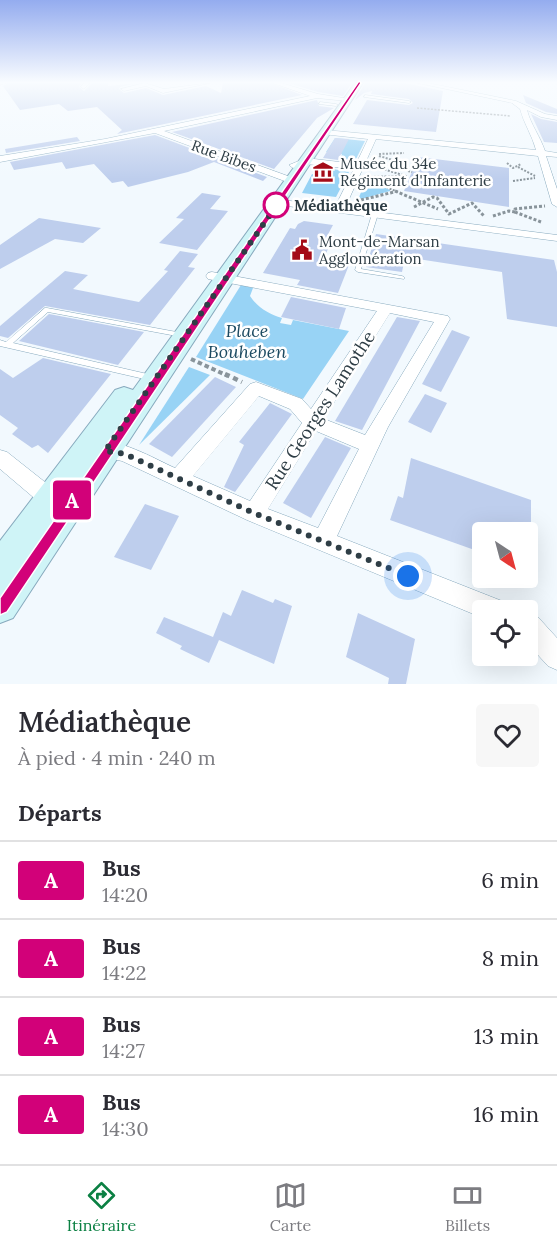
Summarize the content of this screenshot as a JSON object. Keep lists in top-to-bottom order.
{
  "streets": {
    "street": ["Rue Bibes", "Rue Georges Lamothe"]
  },
  "parks": ["Place Bouheben"],
  "places": {
    "museum": ["Musée du 34e Régiment d'Infanterie"],
    "other": ["Médiathèque"],
    "public building": ["Mont-de-Marsan Agglomération"]
  },
  "lines": ["bus line A"],
  "north": "bottom right",
  "page": {
    "on_map": "A",
    "heading": [
      ["Médiathèque", "À pied · 4 min · 240 m"],
      "Départs"
    ],
    "list": [
      {
        "mark": "A",
        "name": "Bus",
        "note": "14:20",
        "value": "6 min"
      },
      {
        "mark": "A",
        "name": "Bus",
        "note": "14:22",
        "value": "8 min"
      },
      {
        "mark": "A",
        "name": "Bus",
        "note": "14:27",
        "value": "13 min"
      },
      {
        "mark": "A",
        "name": "Bus",
        "note": "14:30",
        "value": "16 min"
      }
    ],
    "tabs": ["Itinéraire", "Carte", "Billets"]
  }
}
